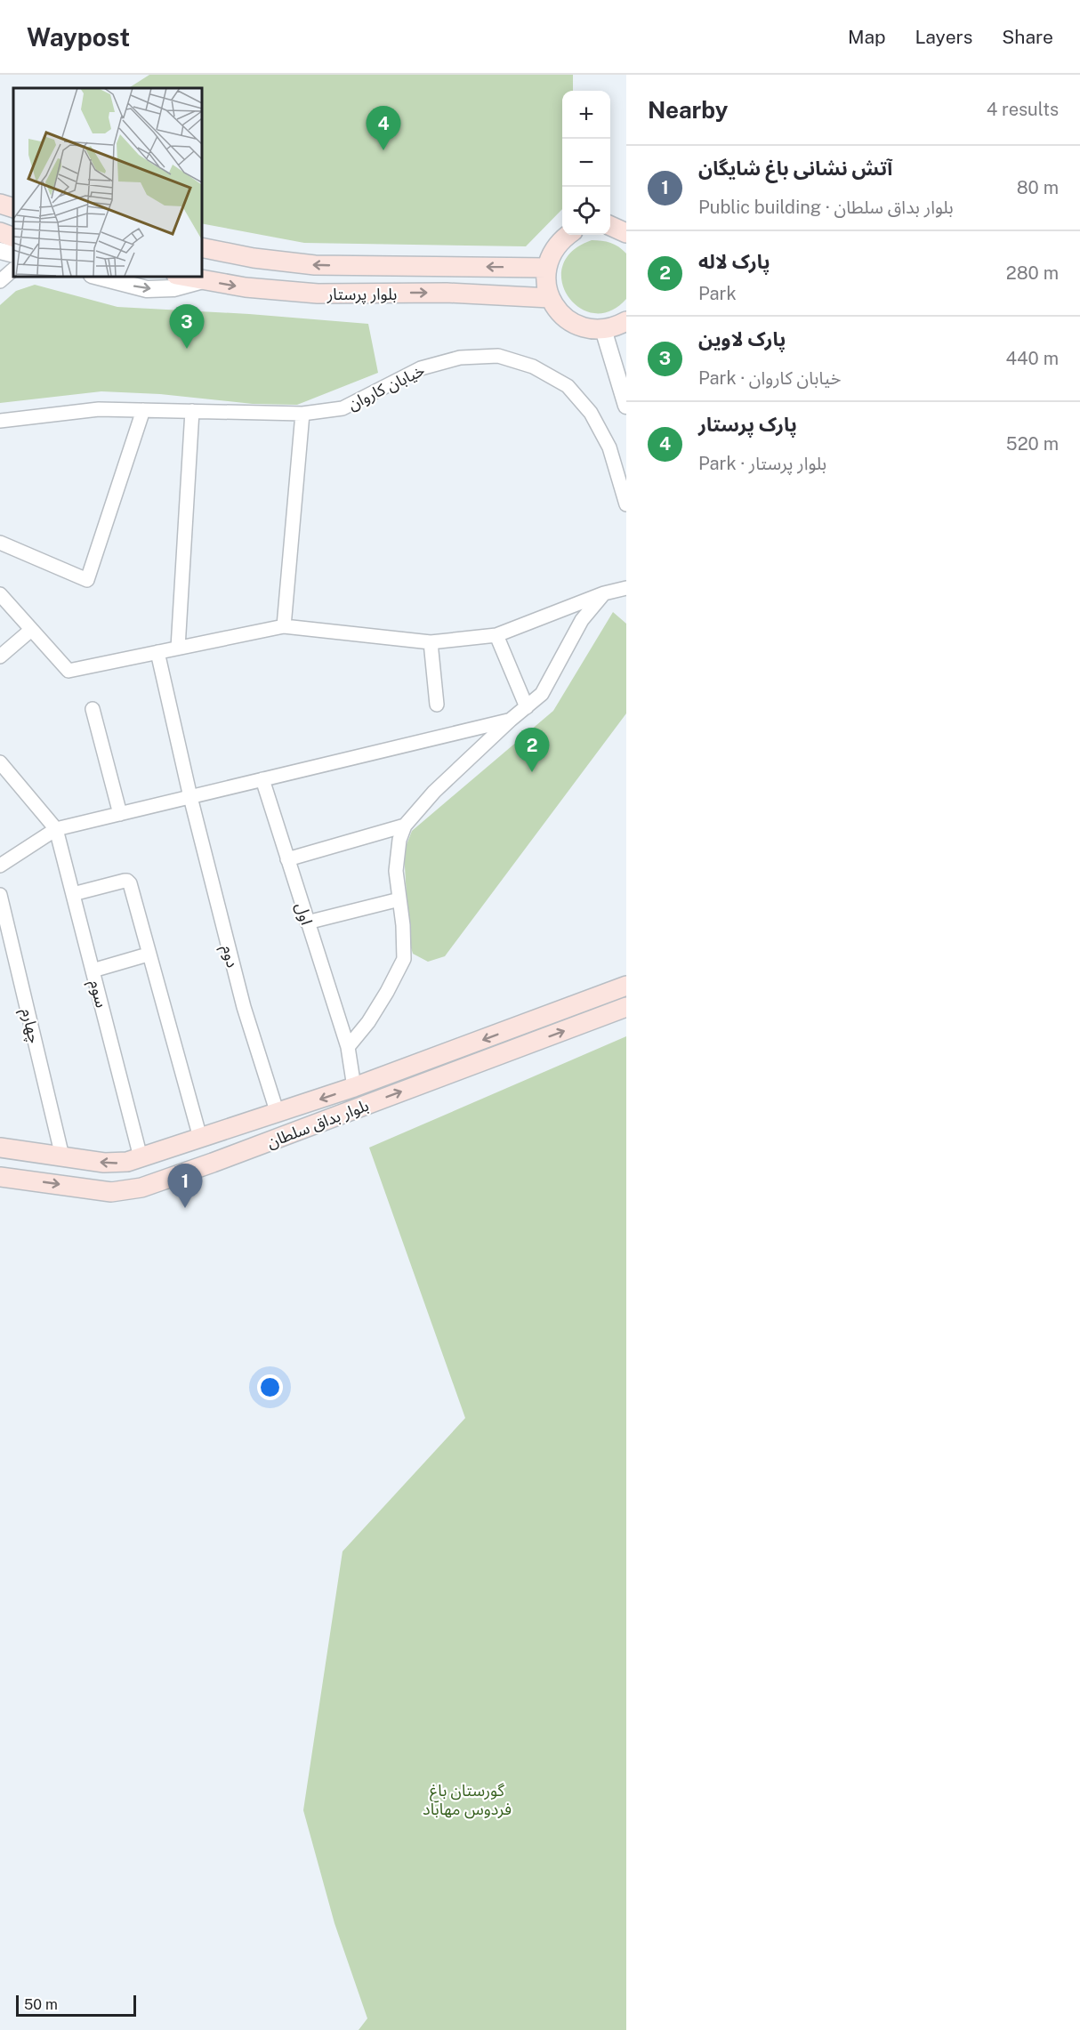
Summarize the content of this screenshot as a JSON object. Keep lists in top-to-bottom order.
{
  "streets": {
    "main road": ["بلوار پرستار", "بلوار بداق سلطان"],
    "street": [
      "خیابان کاروان",
      "اول",
      "دوم",
      "سوم",
      "چهارم"
    ]
  },
  "crossings": [
    ["اول", "بلوار بداق سلطان"],
    ["دوم", "بلوار بداق سلطان"],
    ["سوم", "بلوار بداق سلطان"],
    ["چهارم", "بلوار بداق سلطان"]
  ],
  "parks": ["گورستان باغ فردوس مهاباد"],
  "scale_bar": "50 m",
  "page": {
    "header": "Waypost",
    "nav": ["Map", "Layers", "Share"],
    "heading": ["Nearby", "4 results"],
    "map_buttons": ["+", "−"],
    "pins": [
      "4",
      "3",
      "2",
      "1"
    ],
    "list": [
      {
        "mark": "1",
        "name": "آتش نشانی باغ شایگان",
        "note": "Public building · بلوار بداق سلطان",
        "value": "80 m"
      },
      {
        "mark": "2",
        "name": "پارک لاله",
        "note": "Park",
        "value": "280 m"
      },
      {
        "mark": "3",
        "name": "پارک لاوین",
        "note": "Park · خیابان کاروان",
        "value": "440 m"
      },
      {
        "mark": "4",
        "name": "پارک پرستار",
        "note": "Park · بلوار پرستار",
        "value": "520 m"
      }
    ],
    "scale": "50 m"
  }
}
